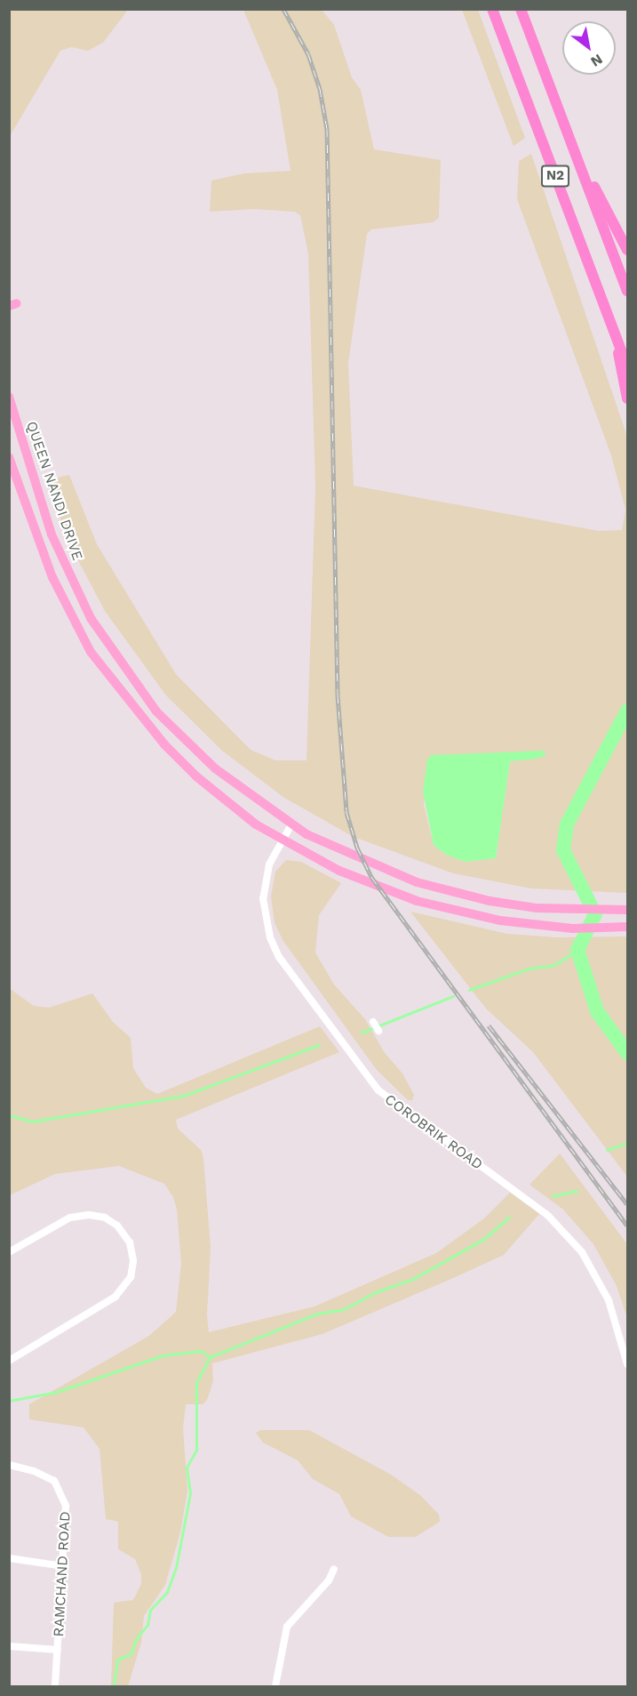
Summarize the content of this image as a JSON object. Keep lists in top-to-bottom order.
{
  "streets": {
    "highway": ["N2"],
    "main road": ["QUEEN NANDI DRIVE"],
    "street": ["COROBRIK ROAD", "RAMCHAND ROAD"]
  },
  "crossings": [
    ["QUEEN NANDI DRIVE", "COROBRIK ROAD"]
  ],
  "north": "bottom right"
}
